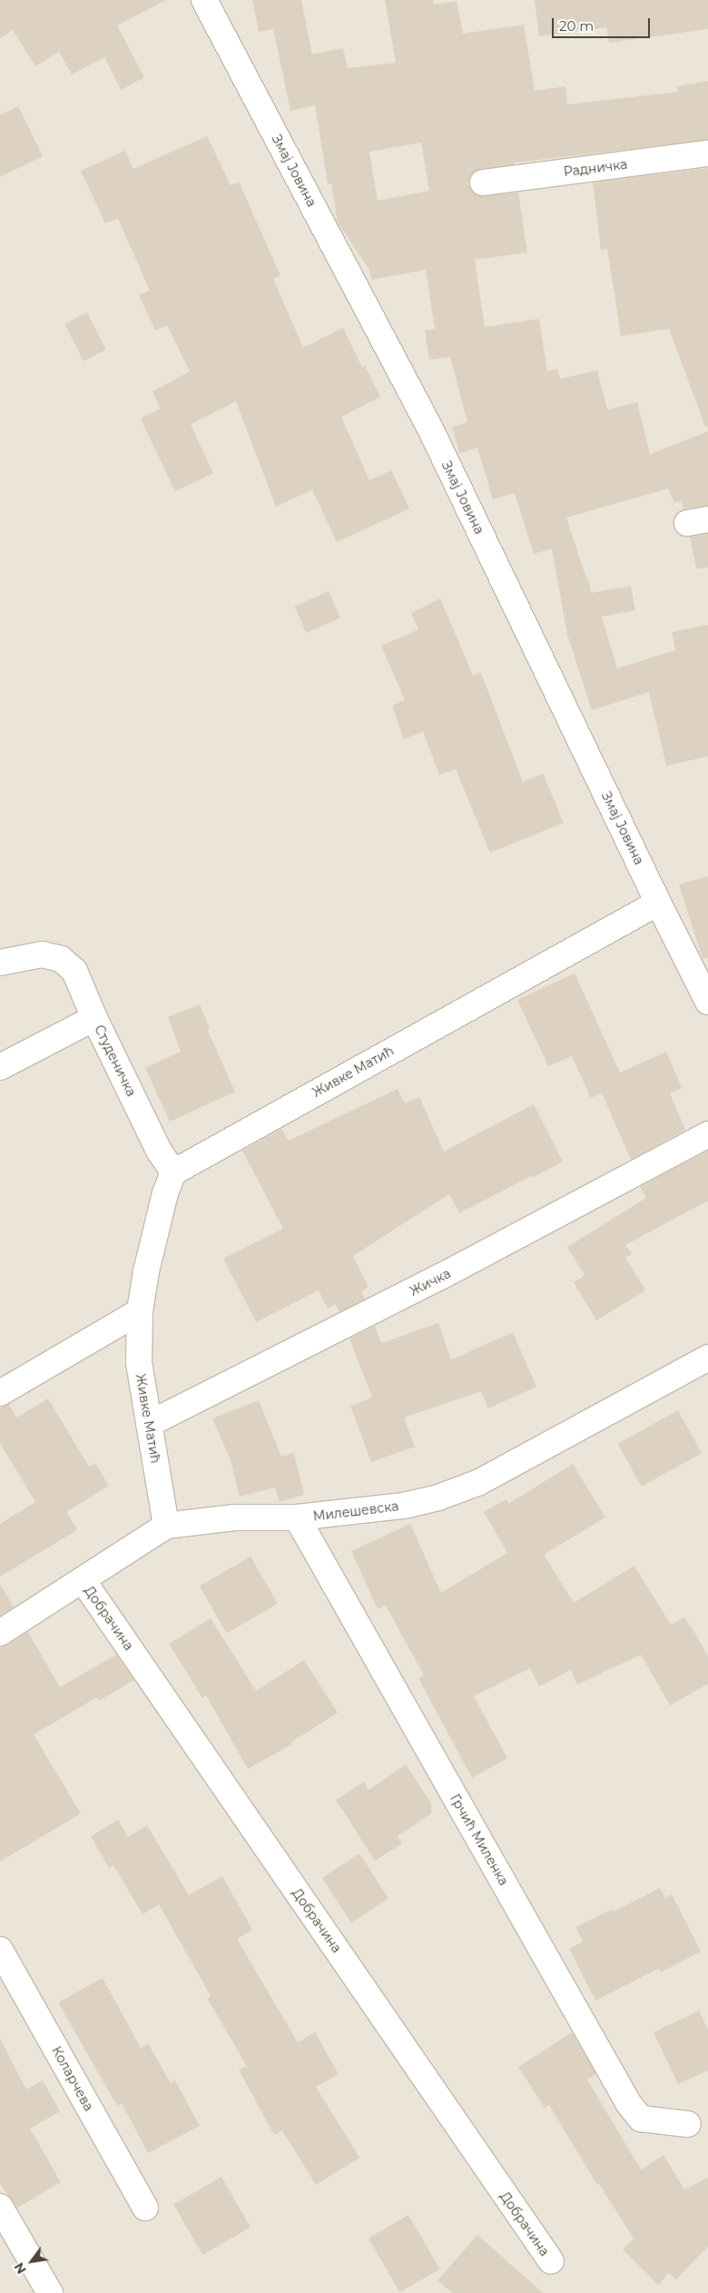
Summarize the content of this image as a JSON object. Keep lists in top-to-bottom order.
{
  "streets": {
    "street": [
      "Радничка",
      "Змај Јовина",
      "Студеничка",
      "Живке Матић",
      "Жичка",
      "Милешевска",
      "Добрачина",
      "Грчић Миленка",
      "Коларчева"
    ]
  },
  "crossings": [
    ["Змај Јовина", "Живке Матић"],
    ["Студеничка", "Живке Матић"],
    ["Живке Матић", "Жичка"],
    ["Живке Матић", "Милешевска"],
    ["Милешевска", "Добрачина"],
    ["Милешевска", "Грчић Миленка"]
  ],
  "scale_bar": "20 m",
  "north": "bottom left"
}
